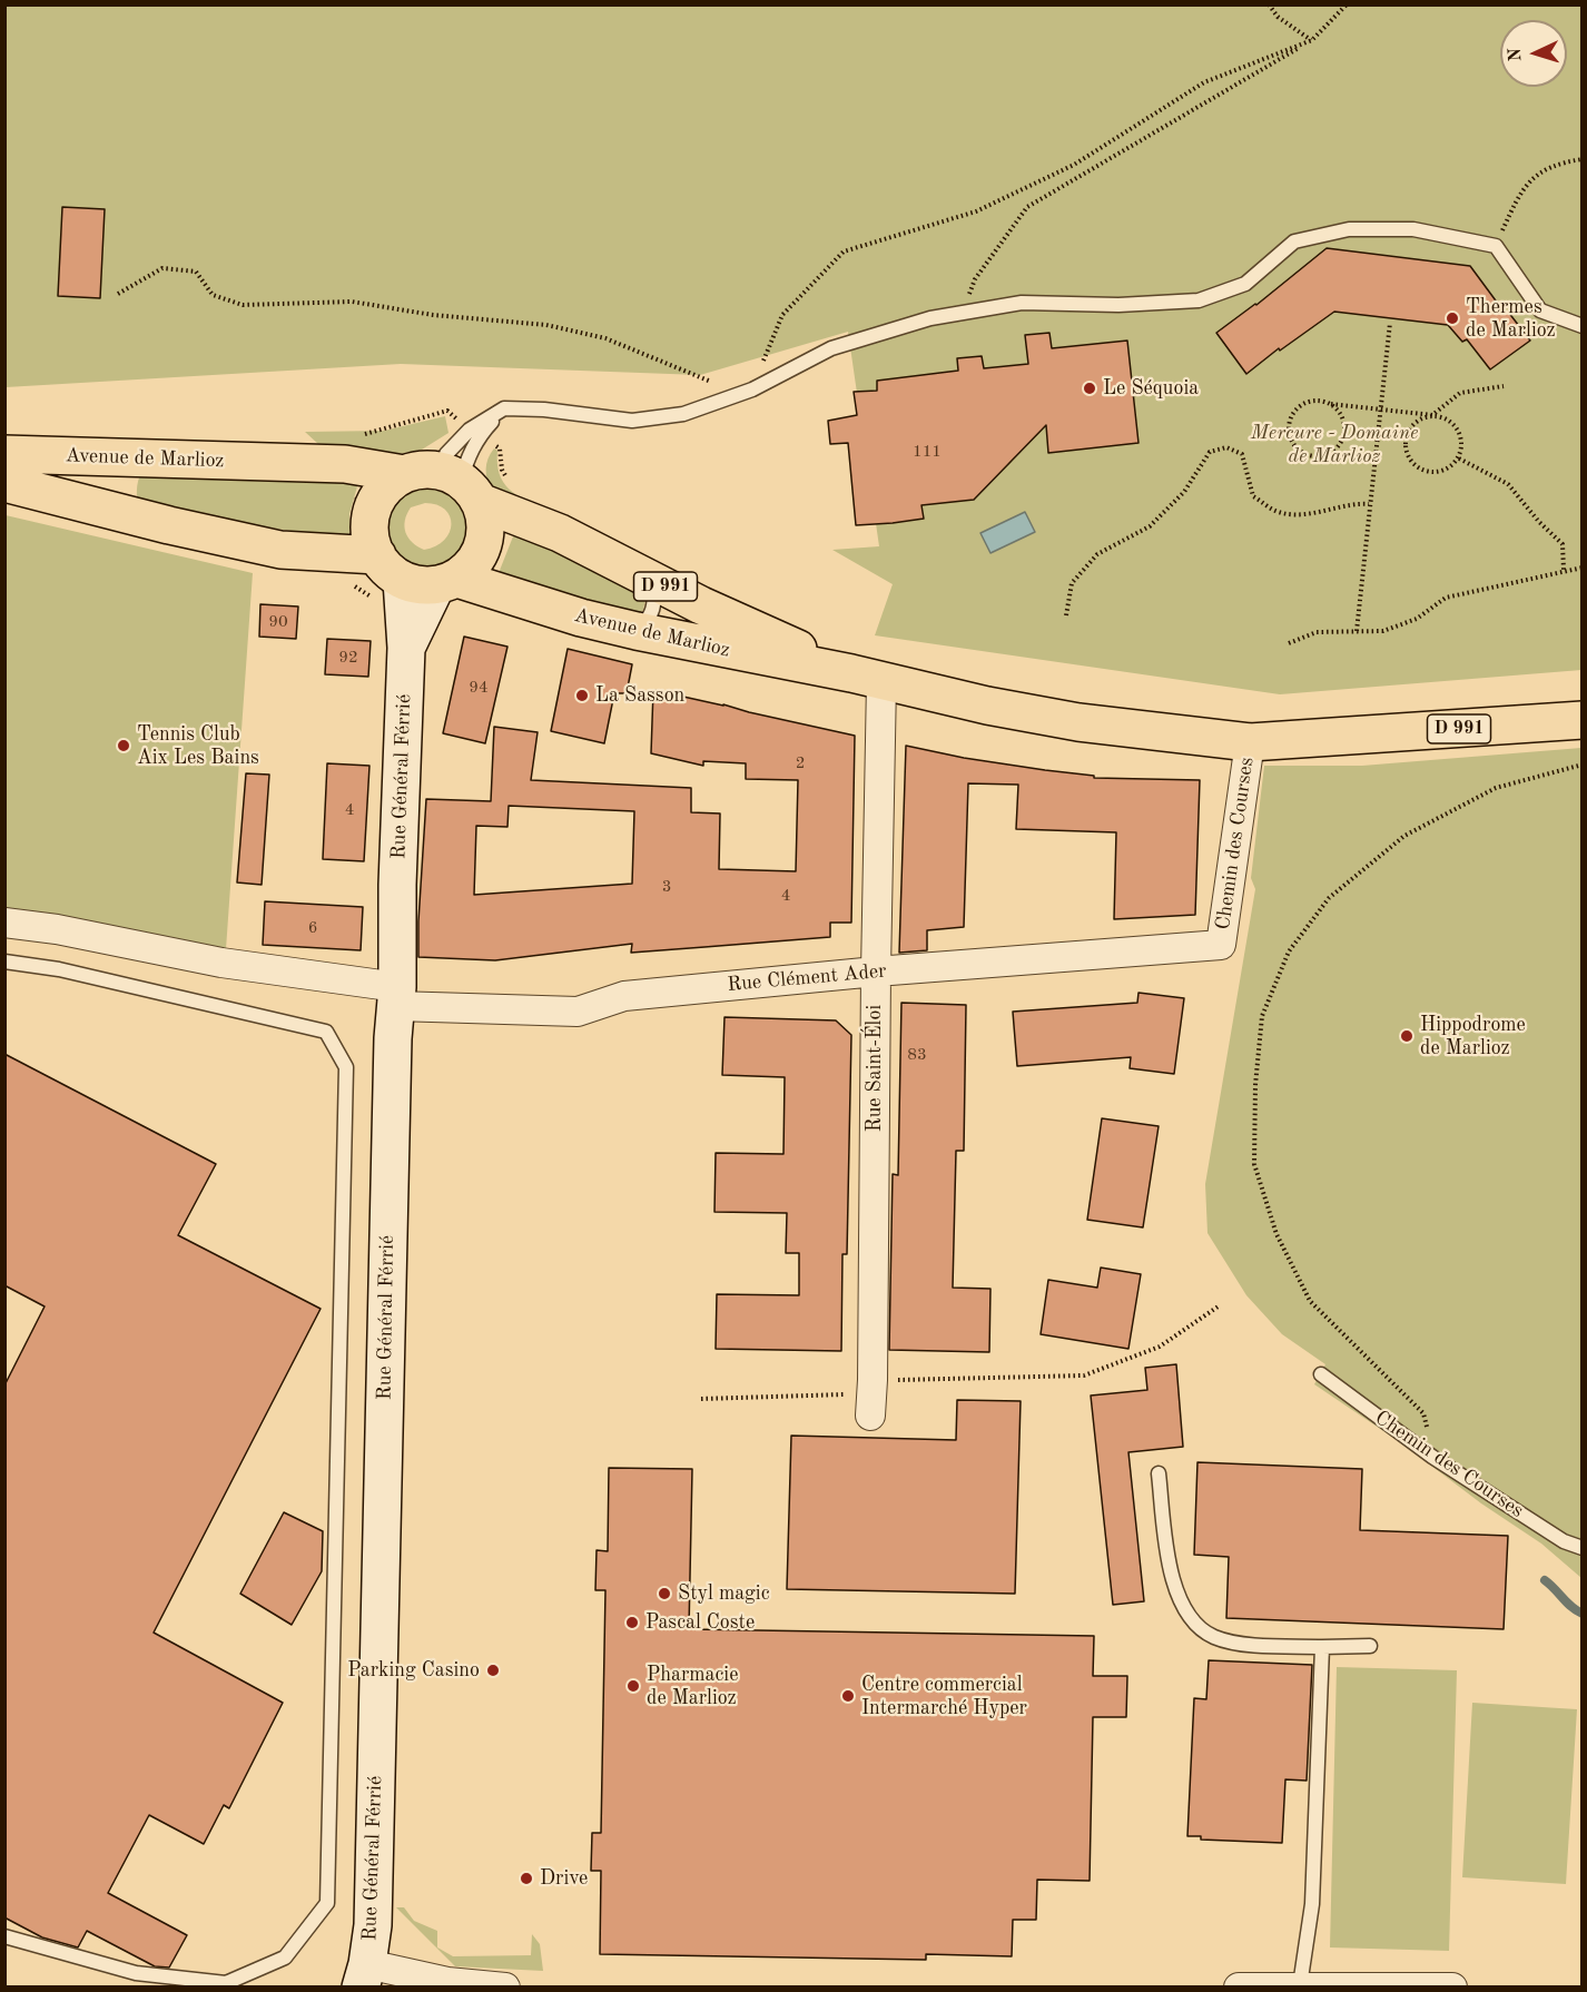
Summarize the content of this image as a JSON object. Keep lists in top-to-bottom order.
{
  "streets": {
    "main road": ["Avenue de Marlioz", "D 991", "Rue Général Férrié"],
    "street": ["Chemin des Courses", "Rue Clément Ader", "Rue Saint-Éloi"]
  },
  "crossings": [
    ["Avenue de Marlioz", "Rue Général Férrié"],
    ["Avenue de Marlioz", "Chemin des Courses"],
    ["Avenue de Marlioz", "Rue Saint-Éloi"],
    ["Rue Général Férrié", "Rue Clément Ader"],
    ["Chemin des Courses", "Rue Clément Ader"],
    ["Rue Clément Ader", "Rue Saint-Éloi"]
  ],
  "parks": ["Mercure - Domaine de Marlioz"],
  "places": [
    "Thermes de Marlioz",
    "Le Séquoia",
    "La Sasson",
    "Tennis Club Aix Les Bains",
    "Hippodrome de Marlioz",
    "Styl magic",
    "Pascal Coste",
    "Parking Casino",
    "Pharmacie de Marlioz",
    "Centre commercial Intermarché Hyper",
    "Drive"
  ],
  "house_numbers": [
    "111",
    "90",
    "92",
    "94",
    "2",
    "4",
    "3",
    "4",
    "6",
    "83"
  ],
  "north": "left"
}
